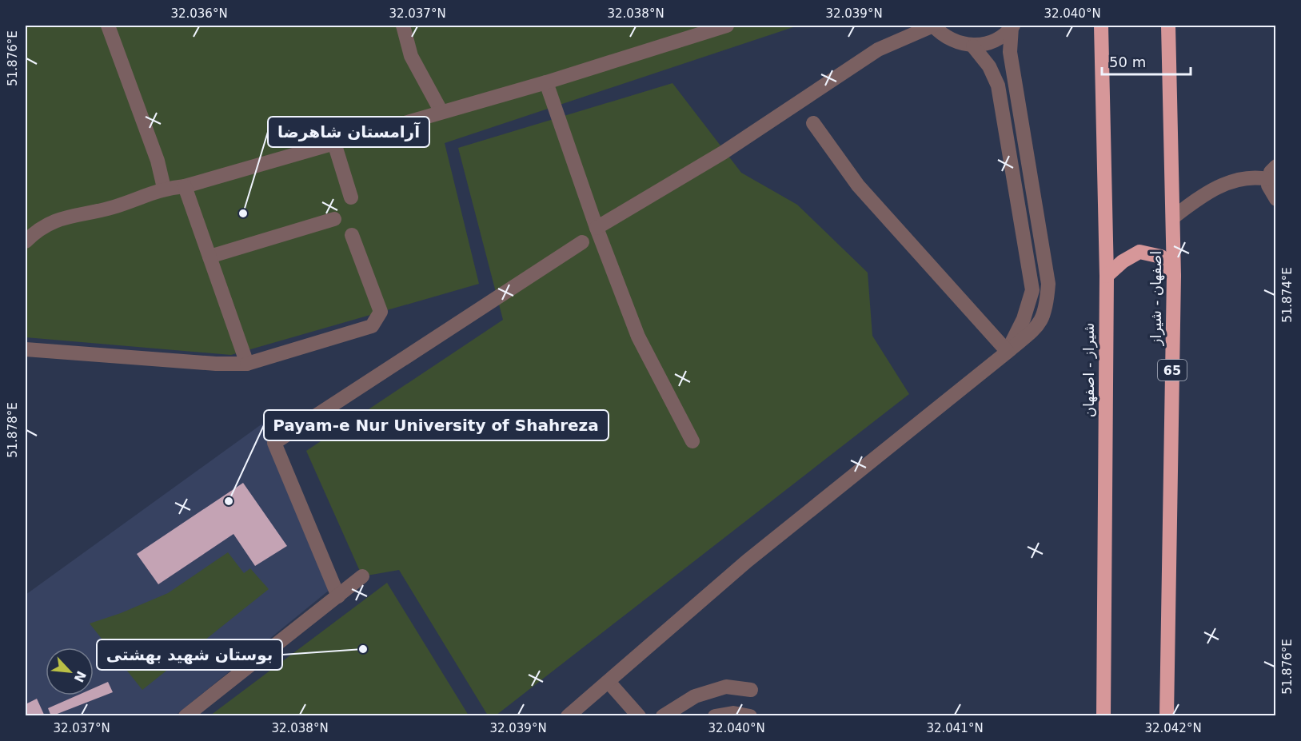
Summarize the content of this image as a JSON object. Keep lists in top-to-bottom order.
{
  "streets": {
    "highway": ["اصفهان - شیراز", "شیراز - اصفهان", "65"]
  },
  "places": ["آرامستان شاهرضا", "Payam-e Nur University of Shahreza", "بوستان شهید بهشتی"],
  "scale_bar": "50 m",
  "north": "bottom right",
  "coordinates": [
    "32.036°N",
    "32.037°N",
    "32.038°N",
    "32.039°N",
    "32.040°N",
    "51.876°E",
    "51.874°E",
    "51.878°E",
    "32.041°N",
    "32.042°N"
  ]
}
